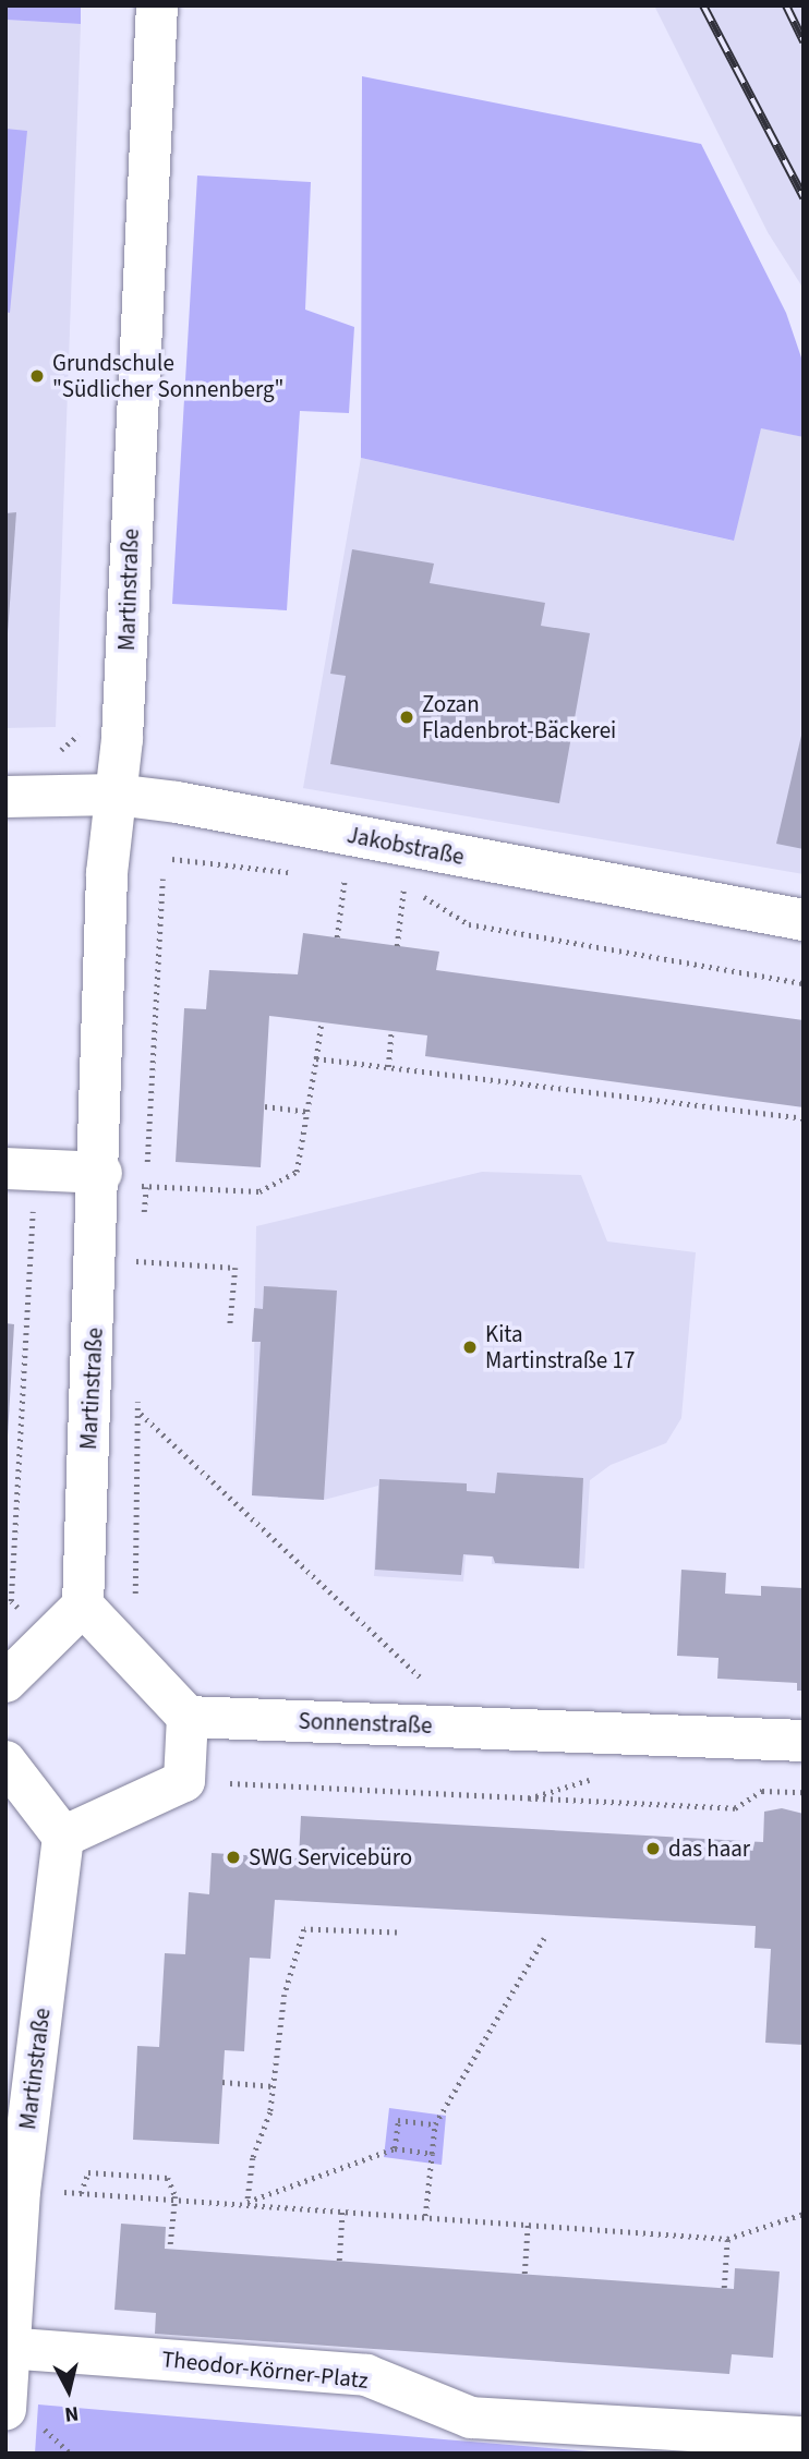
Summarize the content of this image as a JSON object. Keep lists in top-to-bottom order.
{
  "streets": {
    "street": [
      "Martinstraße",
      "Jakobstraße",
      "Sonnenstraße",
      "Theodor-Körner-Platz"
    ]
  },
  "crossings": [
    ["Martinstraße", "Jakobstraße"],
    ["Martinstraße", "Theodor-Körner-Platz"]
  ],
  "places": [
    "Grundschule \"Südlicher Sonnenberg\"",
    "Zozan Fladenbrot-Bäckerei",
    "Kita Martinstraße 17",
    "das haar",
    "SWG Servicebüro"
  ],
  "north": "bottom"
}
